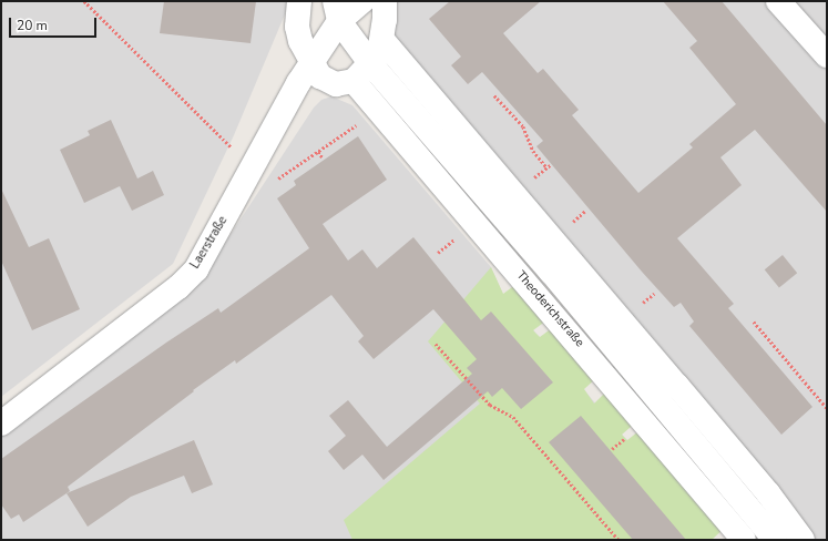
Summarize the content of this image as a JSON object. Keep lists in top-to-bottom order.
{
  "streets": {
    "street": ["Laerstraße", "Theoderichstraße"]
  },
  "crossings": [
    ["Laerstraße", "Theoderichstraße"]
  ],
  "scale_bar": "20 m"
}
